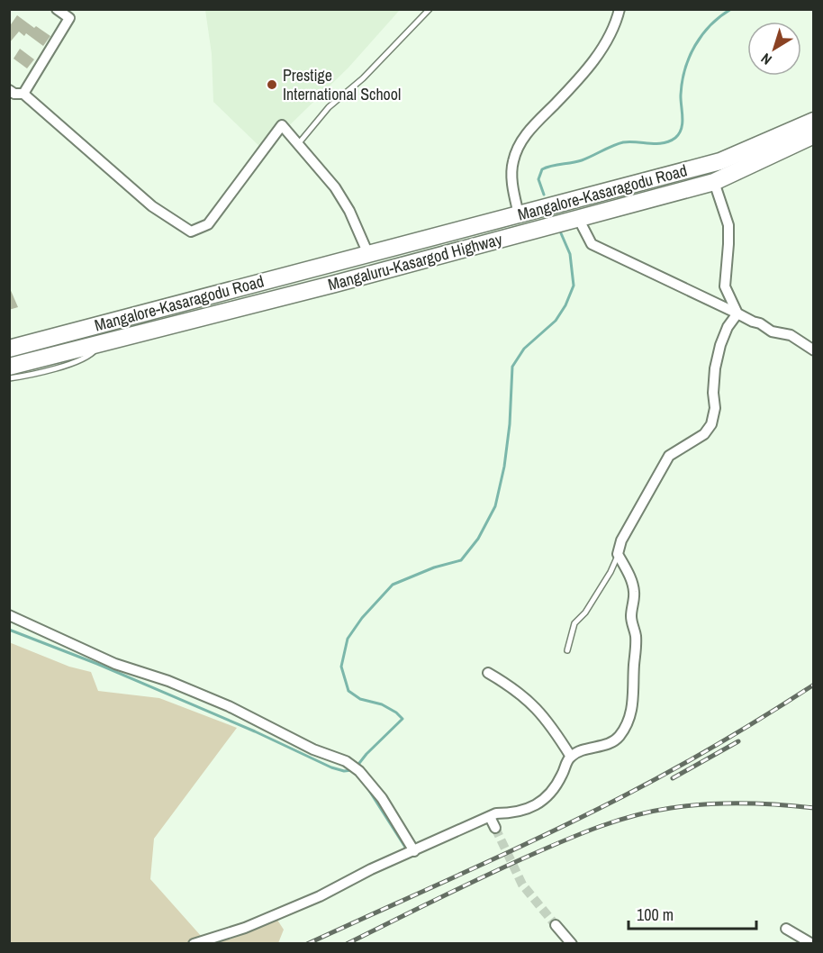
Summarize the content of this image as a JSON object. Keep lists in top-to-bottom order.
{
  "streets": {
    "highway": ["Mangalore-Kasaragodu Road", "Mangaluru-Kasargod Highway"]
  },
  "places": ["Prestige International School"],
  "scale_bar": "100 m",
  "north": "bottom left"
}
